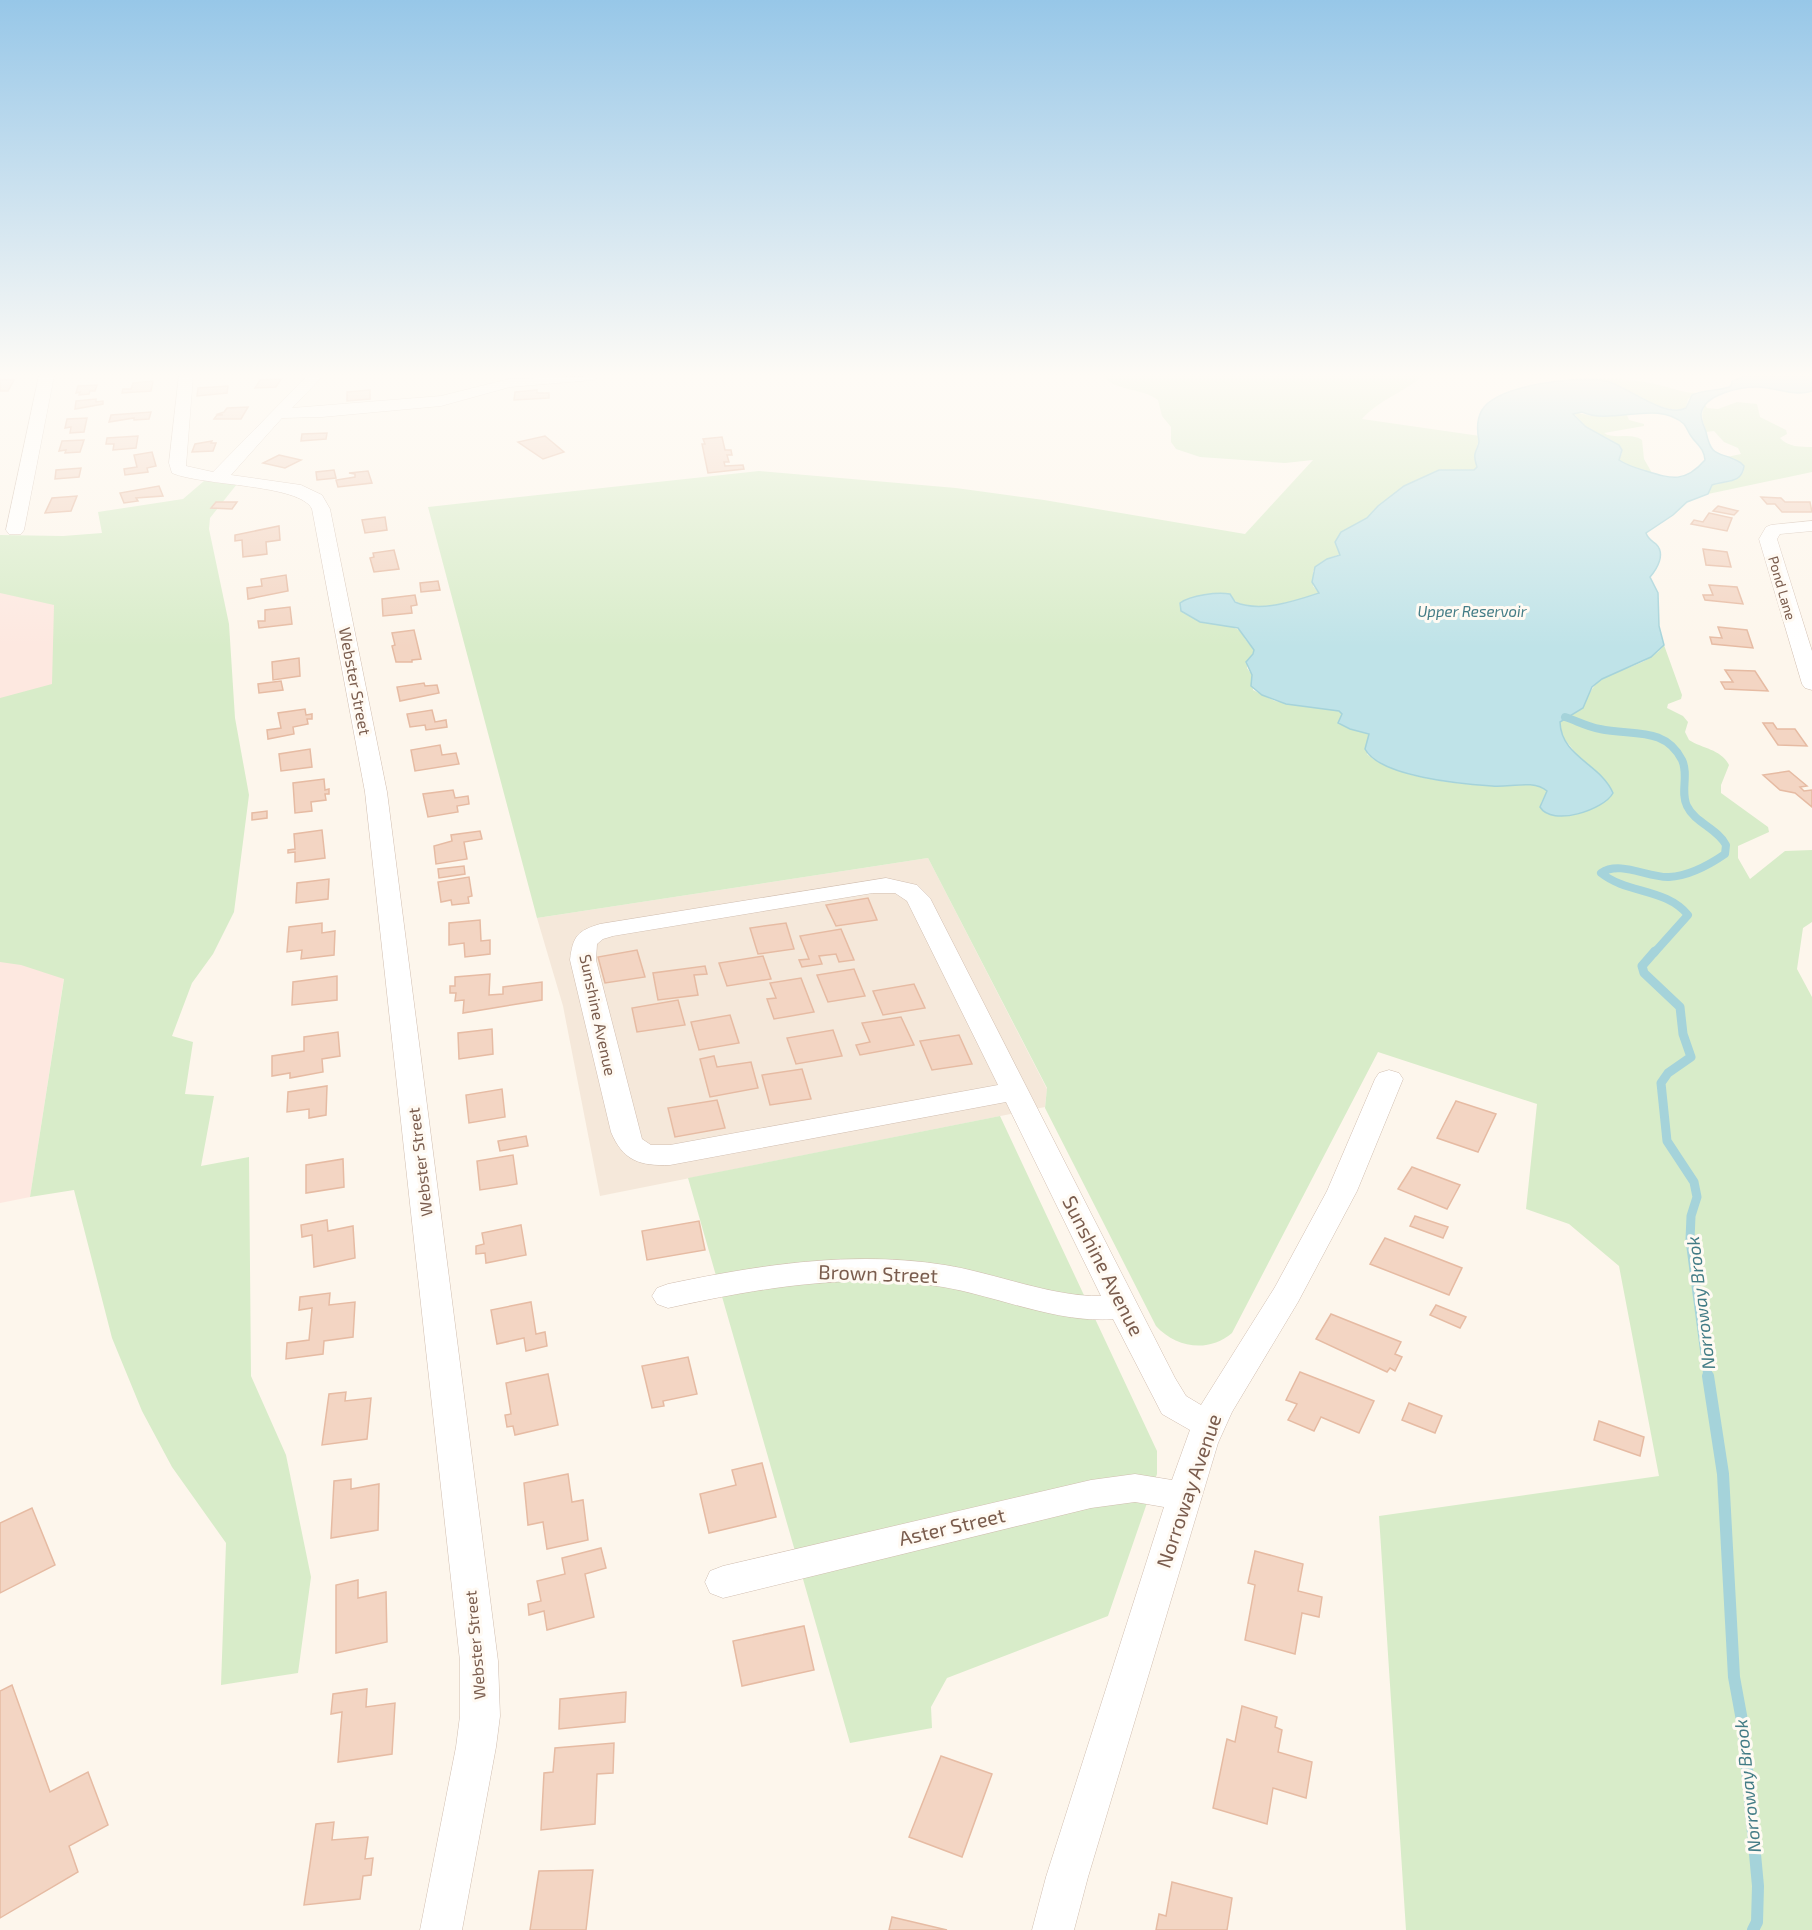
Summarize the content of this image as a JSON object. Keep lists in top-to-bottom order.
{
  "streets": {
    "street": [
      "Pond Lane",
      "Webster Street",
      "Sunshine Avenue",
      "Brown Street",
      "Norroway Avenue",
      "Aster Street"
    ]
  },
  "crossings": [
    ["Sunshine Avenue", "Brown Street"],
    ["Sunshine Avenue", "Norroway Avenue"],
    ["Norroway Avenue", "Aster Street"]
  ],
  "water": ["Upper Reservoir", "Norroway Brook"]
}
